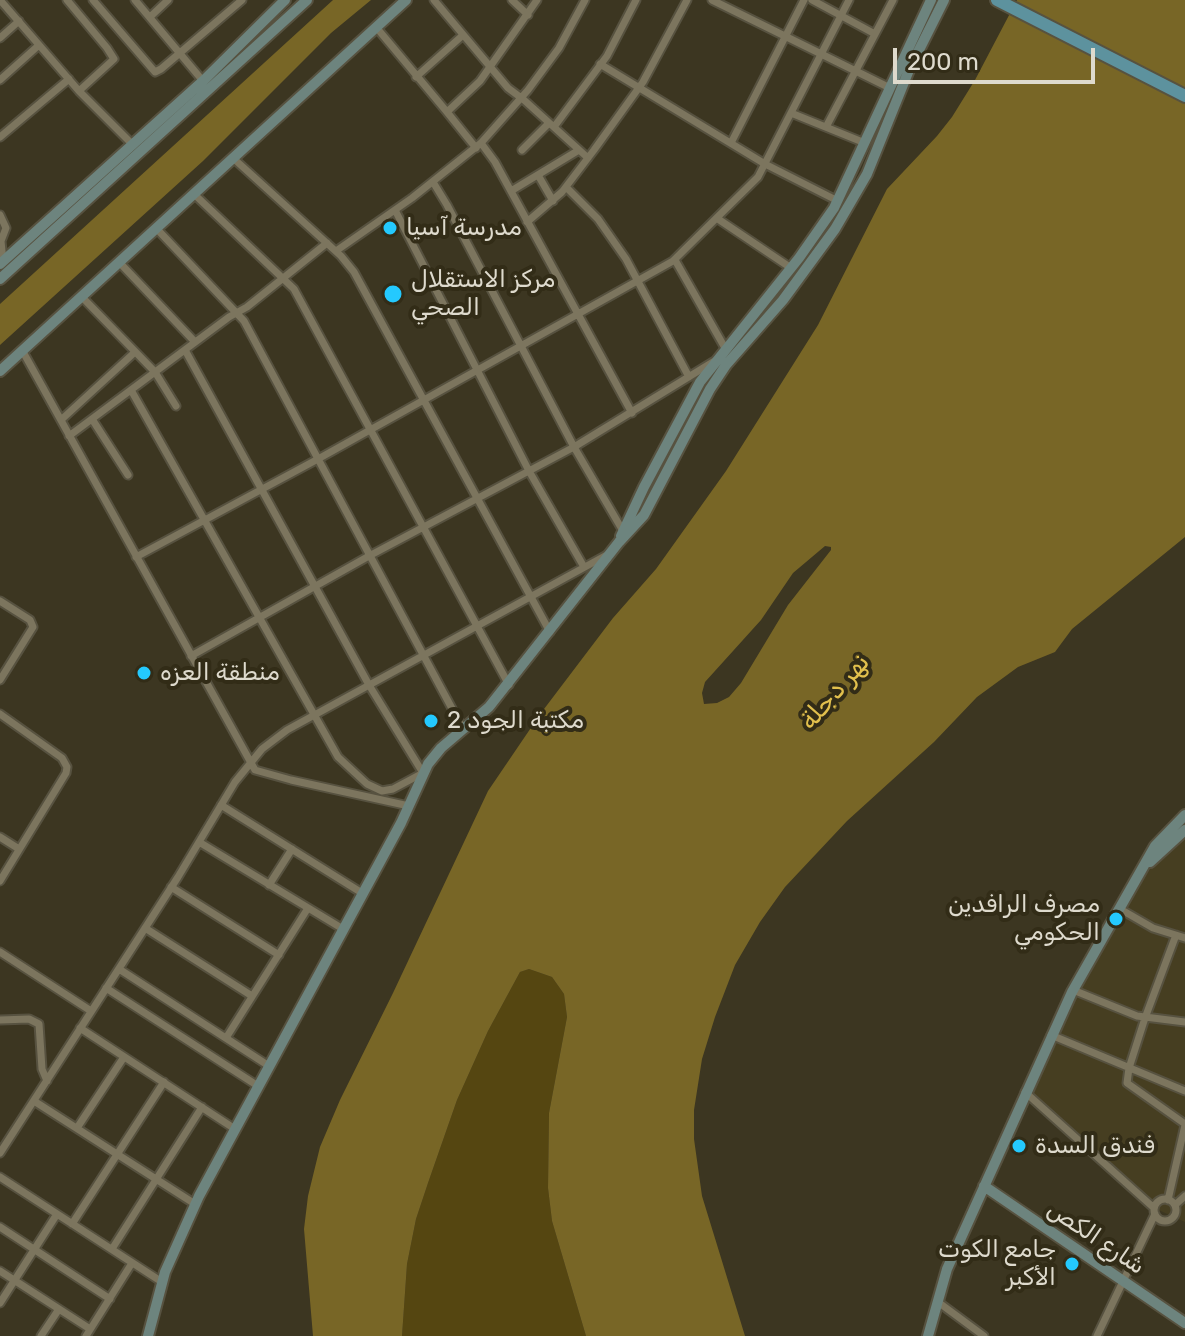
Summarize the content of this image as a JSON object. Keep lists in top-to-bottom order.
{
  "streets": {
    "street": ["شارع الكص"]
  },
  "water": ["نهر دجلة"],
  "places": [
    "مدرسة آسيا",
    "مركز الاستقلال الصحي",
    "منطقة العزه",
    "مكتبة الجود 2",
    "مصرف الرافدين الحكومي",
    "فندق السدة",
    "جامع الكوت الأكبر"
  ],
  "scale_bar": "200 m"
}
